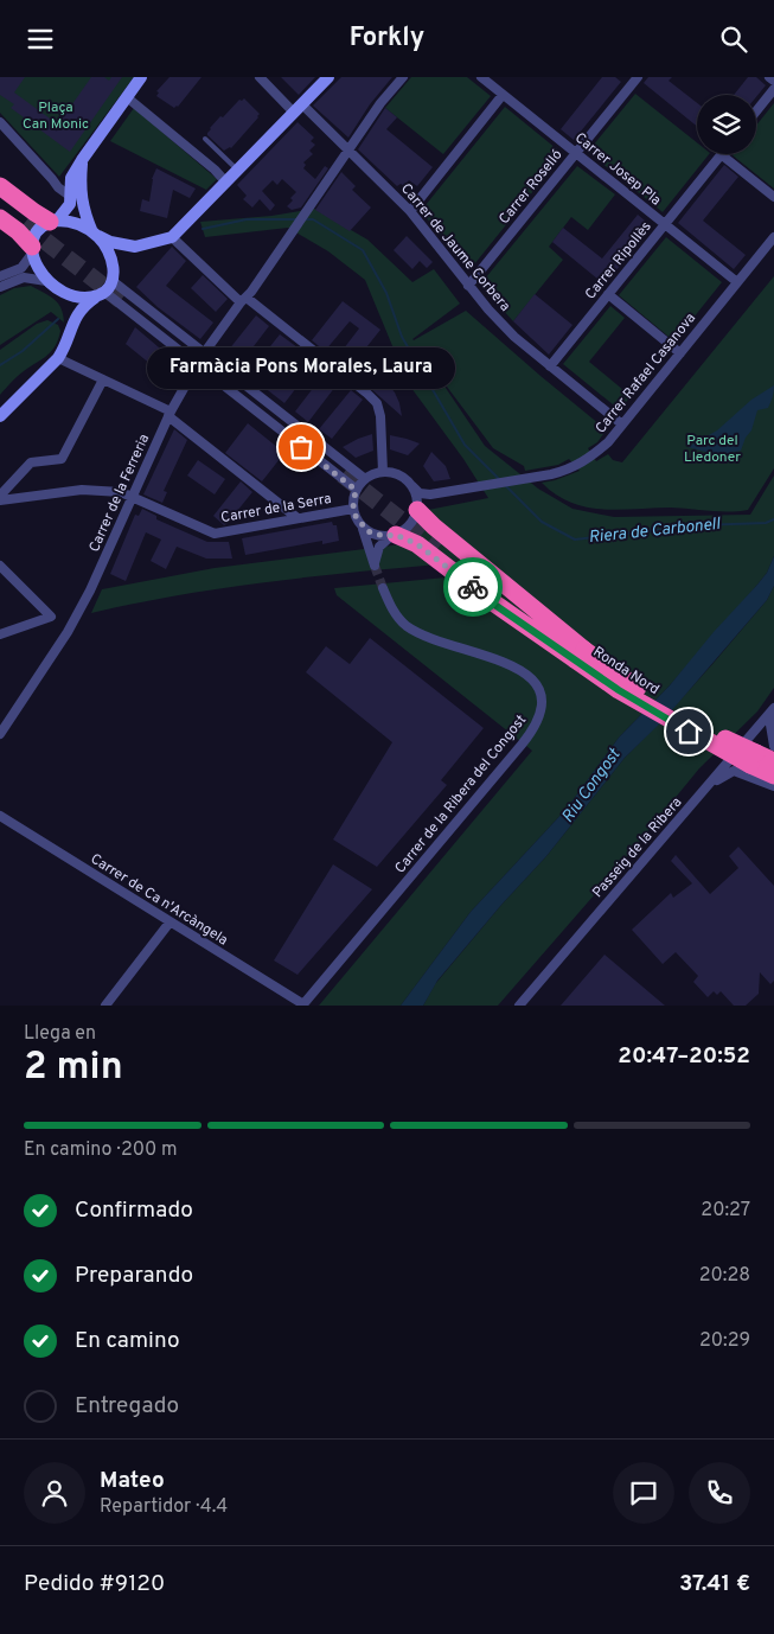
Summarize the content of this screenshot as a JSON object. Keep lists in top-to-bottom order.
{
  "streets": {
    "highway": ["Ronda Nord"],
    "street": [
      "Carrer Josep Pla",
      "Carrer Roselló",
      "Carrer de Jaume Corbera",
      "Carrer Ripollès",
      "Carrer Rafael Casanova",
      "Carrer de la Ferreria",
      "Carrer de la Serra",
      "Carrer de la Ribera del Congost",
      "Passeig de la Ribera",
      "Carrer de Ca n'Arcàngela"
    ]
  },
  "crossings": [
    ["Carrer Josep Pla", "Carrer Roselló"],
    ["Carrer Josep Pla", "Carrer Ripollès"],
    ["Carrer Josep Pla", "Carrer Rafael Casanova"],
    ["Carrer Roselló", "Carrer de Jaume Corbera"],
    ["Carrer de Jaume Corbera", "Carrer Ripollès"],
    ["Carrer de Jaume Corbera", "Carrer Rafael Casanova"],
    ["Carrer de la Ferreria", "Carrer de la Serra"],
    ["Carrer de la Ribera del Congost", "Carrer de Ca n'Arcàngela"]
  ],
  "water": ["Riera de Carbonell", "Riu Congost"],
  "parks": ["Plaça Can Monic", "Parc del Lledoner"],
  "places": ["Farmàcia Pons Morales, Laura"],
  "page": {
    "header": "Forkly",
    "bubble": "Farmàcia Pons Morales, Laura",
    "heading": ["2 min", "Llega en", "20:47–20:52"],
    "panel": [
      "Mateo",
      "Repartidor · 4.4",
      "Pedido #9120",
      "37.41 €"
    ],
    "bar": "En camino · 200 m",
    "list": [
      ["Confirmado", "20:27"],
      ["Preparando", "20:28"],
      ["En camino", "20:29"],
      "Entregado"
    ]
  }
}
